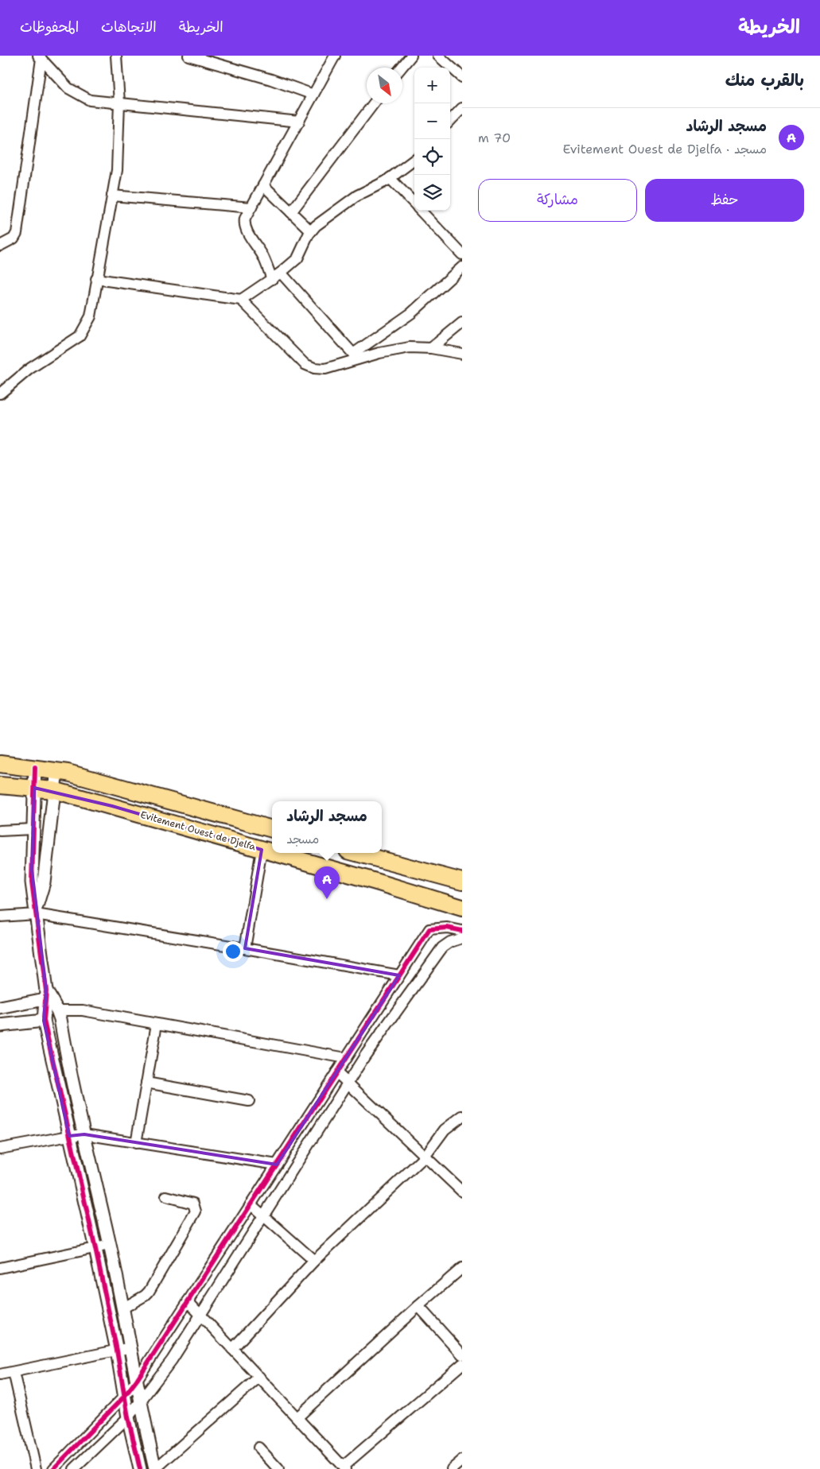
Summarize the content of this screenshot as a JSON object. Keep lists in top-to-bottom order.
{
  "streets": {
    "highway": ["Evitement Ouest de Djelfa"]
  },
  "north": "bottom right",
  "page": {
    "header": "الخريطة",
    "nav": ["الخريطة", "الاتجاهات", "المحفوظات"],
    "heading": "بالقرب منك",
    "map_buttons": ["+", "−"],
    "list": [
      {
        "mark": "A",
        "name": "مسجد الرشاد",
        "note": "مسجد · Evitement Ouest de Djelfa",
        "value": "70 m"
      }
    ],
    "buttons": ["حفظ", "مشاركة"],
    "popup": ["مسجد الرشاد", "مسجد"],
    "pins": "A"
  }
}
